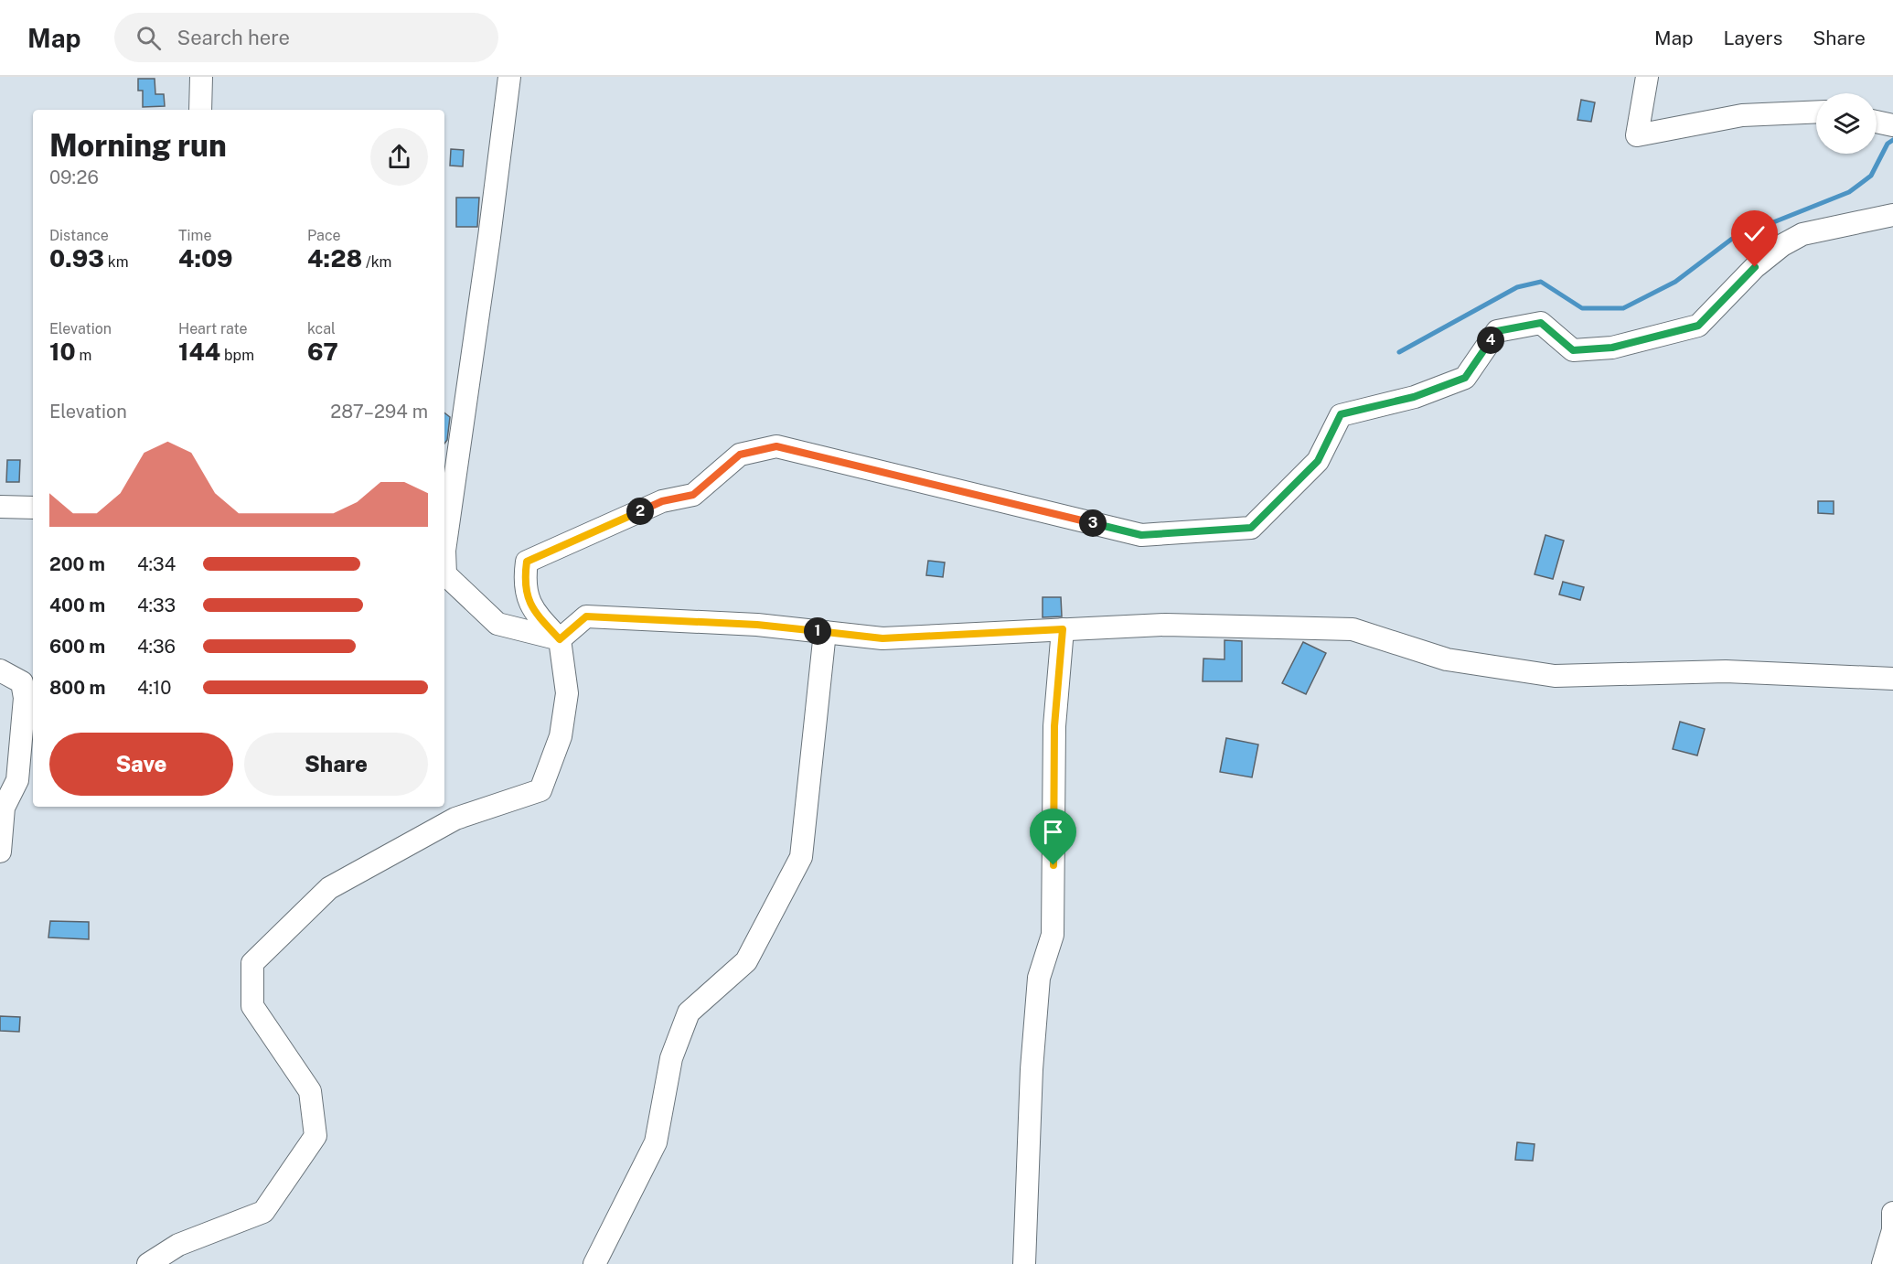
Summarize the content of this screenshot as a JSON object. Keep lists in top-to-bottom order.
{
  "page": {
    "header": "Map",
    "search": "Search here",
    "nav": ["Map", "Layers", "Share"],
    "heading": ["Morning run", "09:26"],
    "stats": [
      ["Distance", "0.93 km"],
      ["Time", "4:09"],
      ["Pace", "4:28 /km"],
      ["Elevation", "10 m"],
      ["Heart rate", "144 bpm"],
      ["kcal", "67"]
    ],
    "pins": [
      "4",
      "2",
      "3",
      "1"
    ],
    "chart": ["Elevation", "287–294 m"],
    "list": [
      {
        "name": "200 m",
        "note": "4:34"
      },
      {
        "name": "400 m",
        "note": "4:33"
      },
      {
        "name": "600 m",
        "note": "4:36"
      },
      {
        "name": "800 m",
        "note": "4:10"
      }
    ],
    "buttons": ["Save", "Share"]
  }
}
